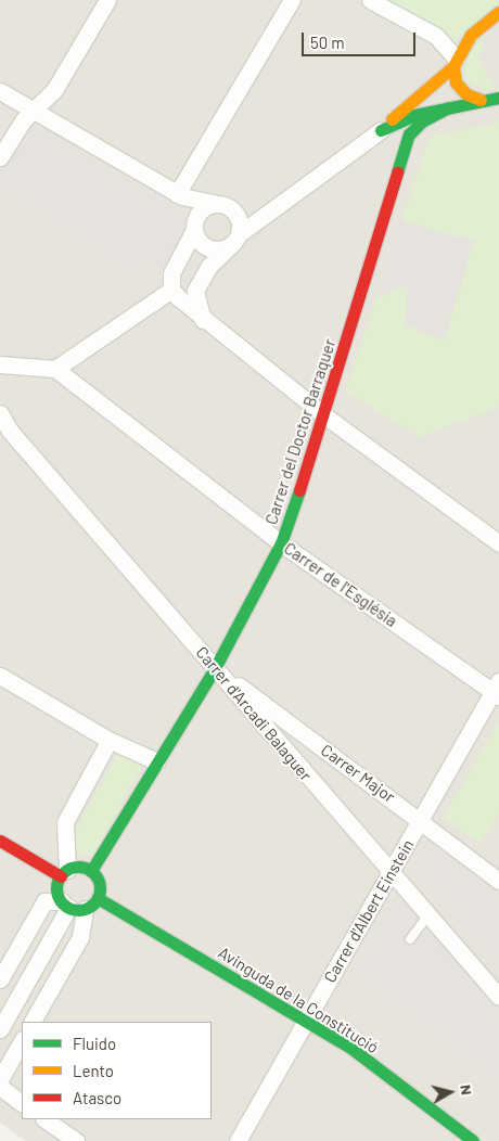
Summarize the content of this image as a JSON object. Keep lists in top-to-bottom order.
{
  "streets": {
    "street": [
      "Carrer del Doctor Barraquer",
      "Carrer de l'Església",
      "Carrer d'Arcadi Balaguer",
      "Carrer Major",
      "Carrer d'Albert Einstein",
      "Avinguda de la Constitució"
    ]
  },
  "crossings": [
    ["Carrer del Doctor Barraquer", "Carrer de l'Església"],
    ["Carrer del Doctor Barraquer", "Carrer d'Arcadi Balaguer"],
    ["Carrer del Doctor Barraquer", "Carrer Major"],
    ["Carrer del Doctor Barraquer", "Avinguda de la Constitució"],
    ["Carrer de l'Església", "Carrer d'Albert Einstein"],
    ["Carrer d'Arcadi Balaguer", "Carrer Major"],
    ["Carrer d'Arcadi Balaguer", "Carrer d'Albert Einstein"],
    ["Carrer Major", "Carrer d'Albert Einstein"],
    ["Carrer d'Albert Einstein", "Avinguda de la Constitució"]
  ],
  "legend": ["Fluido", "Lento", "Atasco"],
  "scale_bar": "50 m",
  "north": "right"
}
